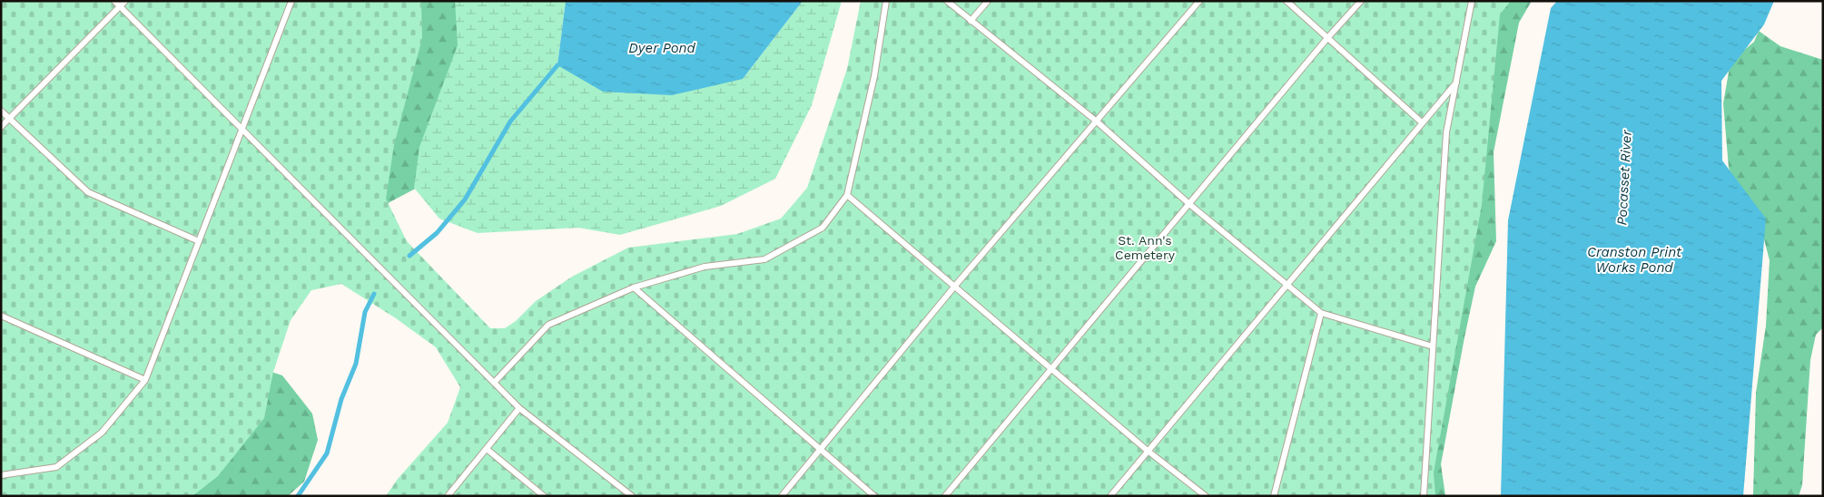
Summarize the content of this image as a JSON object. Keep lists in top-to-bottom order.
{
  "water": ["Dyer Pond", "Pocasset River", "Cranston Print Works Pond"],
  "parks": ["St. Ann's Cemetery"]
}
